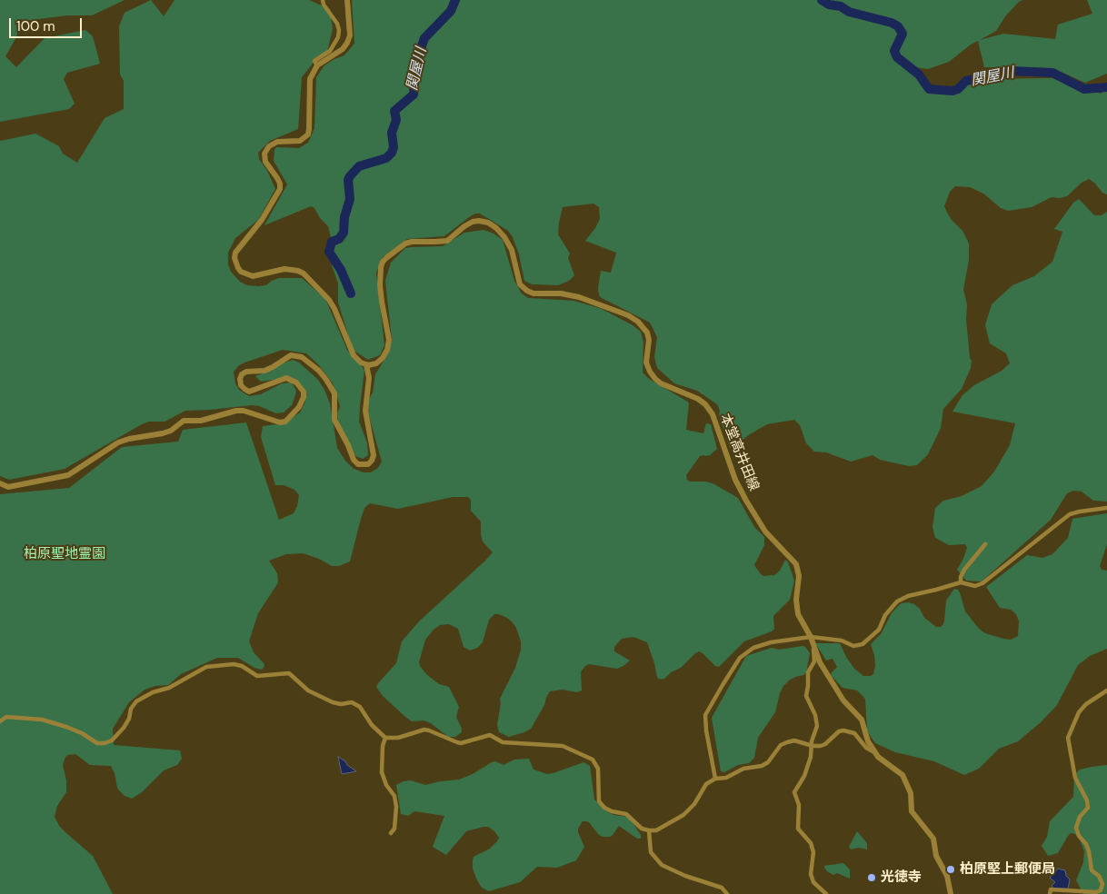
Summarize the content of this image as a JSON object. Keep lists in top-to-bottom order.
{
  "streets": {
    "main road": ["本堂高井田線"]
  },
  "water": ["関屋川"],
  "parks": ["柏原聖地霊園"],
  "places": ["柏原堅上郵便局", "光徳寺"],
  "scale_bar": "100 m"
}
